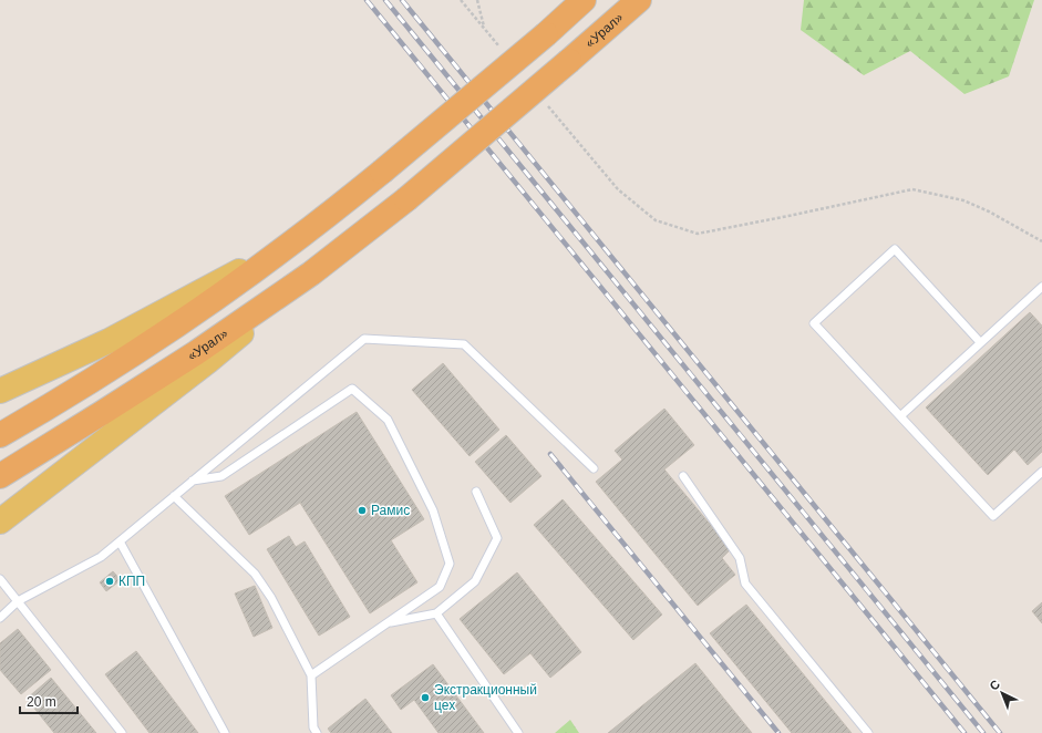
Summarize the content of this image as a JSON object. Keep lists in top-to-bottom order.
{
  "streets": {
    "highway": ["«Урал»"]
  },
  "places": ["Рамис", "КПП", "Экстракционный цех"],
  "scale_bar": "20 m",
  "north": "top left"
}
